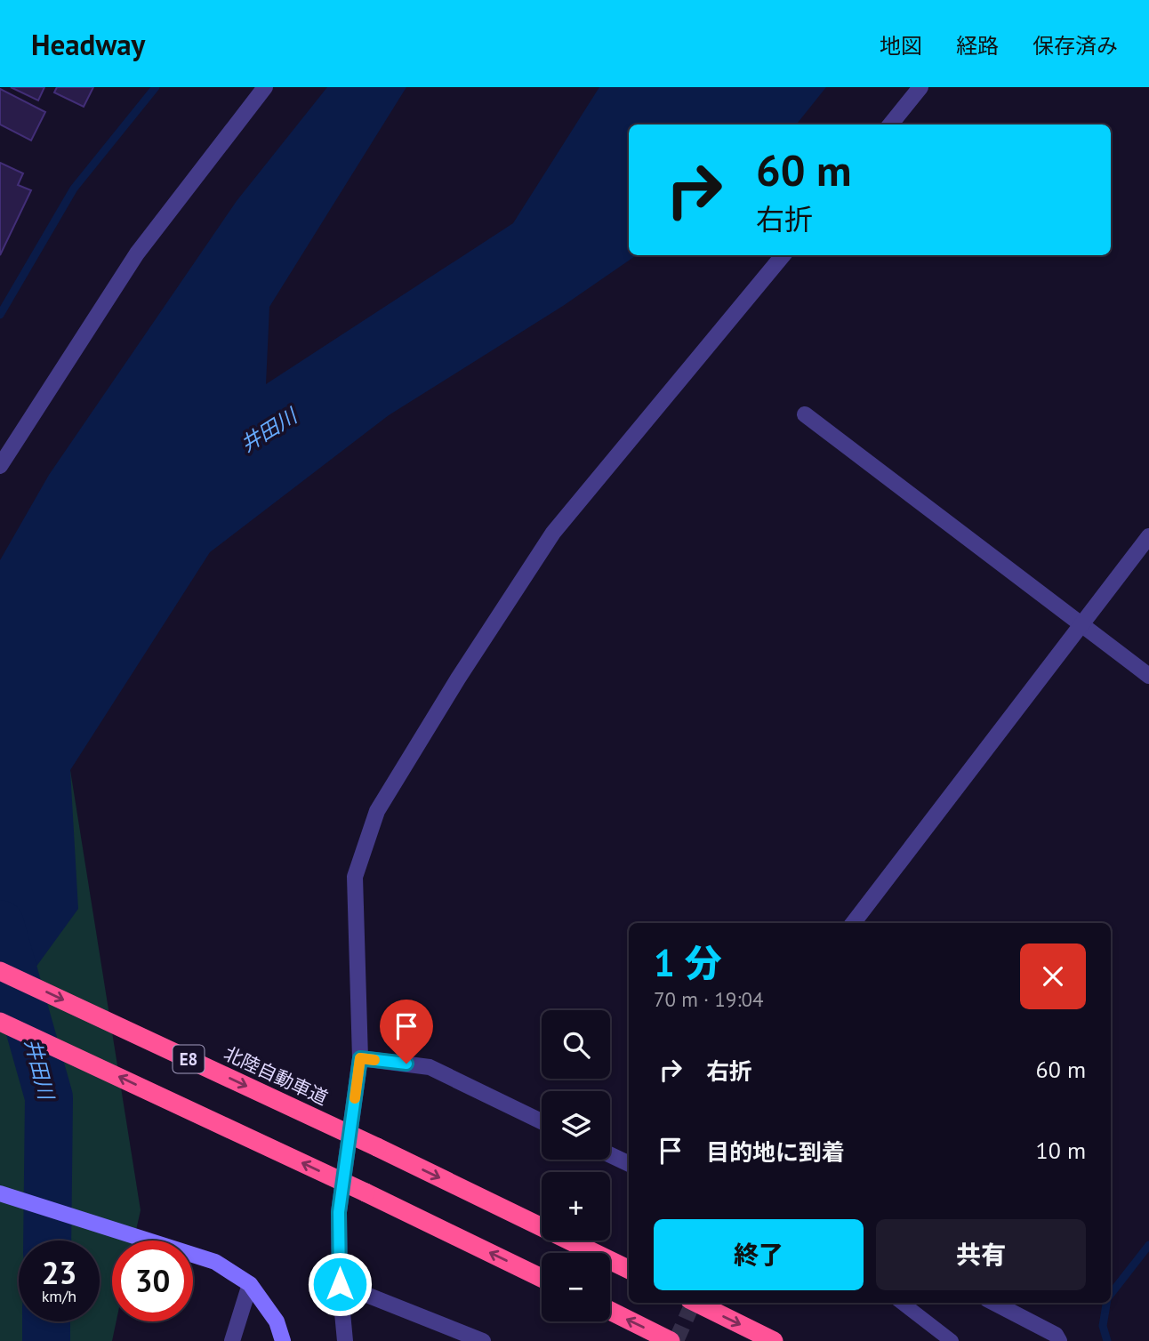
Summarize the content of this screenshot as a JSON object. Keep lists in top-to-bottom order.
{
  "streets": {
    "highway": ["E8", "北陸自動車道"]
  },
  "water": ["井田川"],
  "page": {
    "header": "Headway",
    "nav": ["地図", "経路", "保存済み"],
    "turn": ["60 m", "右折"],
    "heading": ["1 分", "70 m · 19:04"],
    "map_buttons": ["+", "−"],
    "list": [
      {
        "name": "右折",
        "value": "60 m"
      },
      {
        "name": "目的地に到着",
        "value": "10 m"
      }
    ],
    "buttons": ["終了", "共有"],
    "speed": "23 km/h",
    "limit": "30"
  }
}
